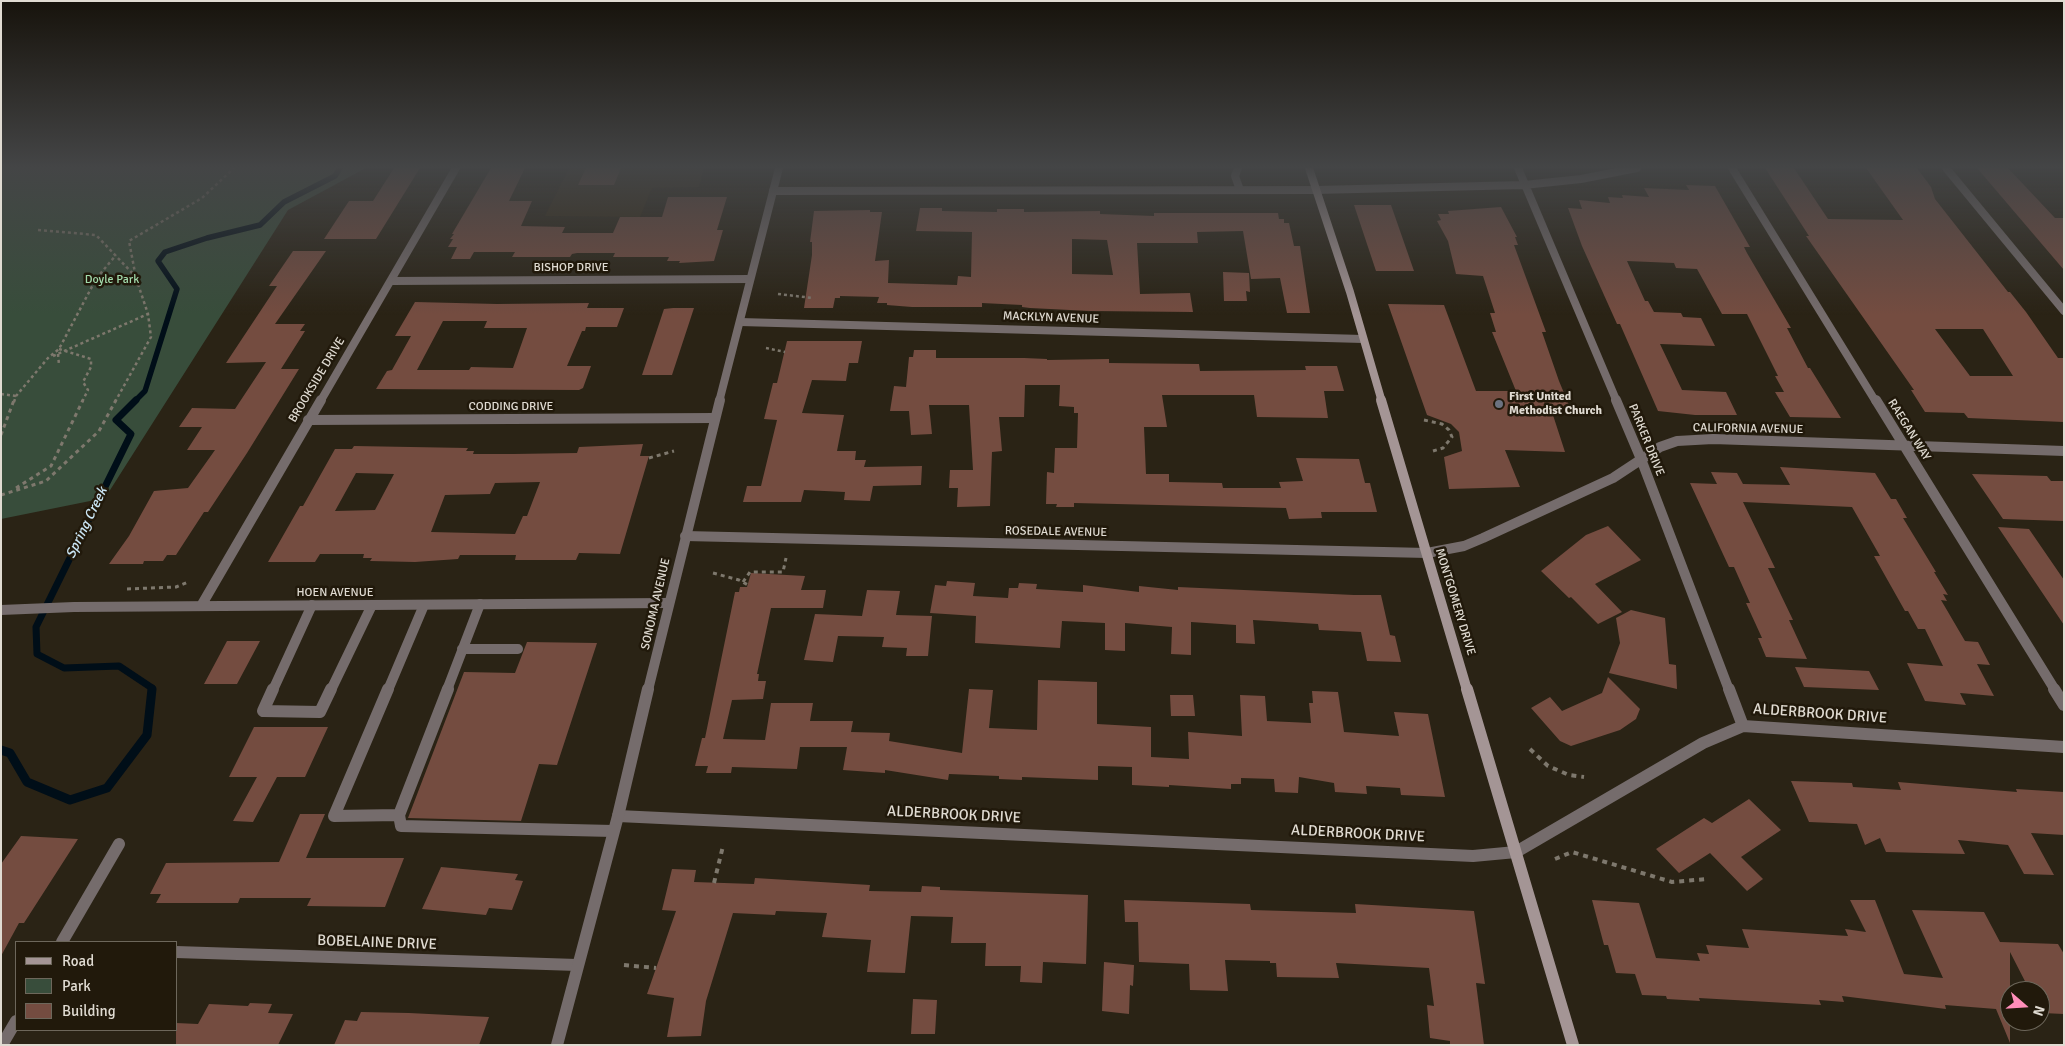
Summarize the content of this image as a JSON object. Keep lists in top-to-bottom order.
{
  "streets": {
    "main road": ["MONTGOMERY DRIVE"],
    "street": [
      "BISHOP DRIVE",
      "MACKLYN AVENUE",
      "BROOKSIDE DRIVE",
      "CODDING DRIVE",
      "CALIFORNIA AVENUE",
      "RAEGAN WAY",
      "PARKER DRIVE",
      "ROSEDALE AVENUE",
      "HOEN AVENUE",
      "SONOMA AVENUE",
      "ALDERBROOK DRIVE",
      "BOBELAINE DRIVE"
    ]
  },
  "crossings": [
    ["BISHOP DRIVE", "BROOKSIDE DRIVE"],
    ["BISHOP DRIVE", "SONOMA AVENUE"],
    ["MACKLYN AVENUE", "MONTGOMERY DRIVE"],
    ["MACKLYN AVENUE", "SONOMA AVENUE"],
    ["BROOKSIDE DRIVE", "CODDING DRIVE"],
    ["BROOKSIDE DRIVE", "HOEN AVENUE"],
    ["CODDING DRIVE", "SONOMA AVENUE"],
    ["CALIFORNIA AVENUE", "RAEGAN WAY"],
    ["CALIFORNIA AVENUE", "PARKER DRIVE"],
    ["CALIFORNIA AVENUE", "ROSEDALE AVENUE"],
    ["CALIFORNIA AVENUE", "MONTGOMERY DRIVE"],
    ["PARKER DRIVE", "ALDERBROOK DRIVE"],
    ["ROSEDALE AVENUE", "MONTGOMERY DRIVE"],
    ["ROSEDALE AVENUE", "SONOMA AVENUE"],
    ["HOEN AVENUE", "SONOMA AVENUE"],
    ["MONTGOMERY DRIVE", "ALDERBROOK DRIVE"],
    ["SONOMA AVENUE", "ALDERBROOK DRIVE"],
    ["SONOMA AVENUE", "BOBELAINE DRIVE"]
  ],
  "water": ["Spring Creek"],
  "parks": ["Doyle Park"],
  "places": ["First United Methodist Church"],
  "legend": ["Road", "Park", "Building"],
  "north": "right"
}
